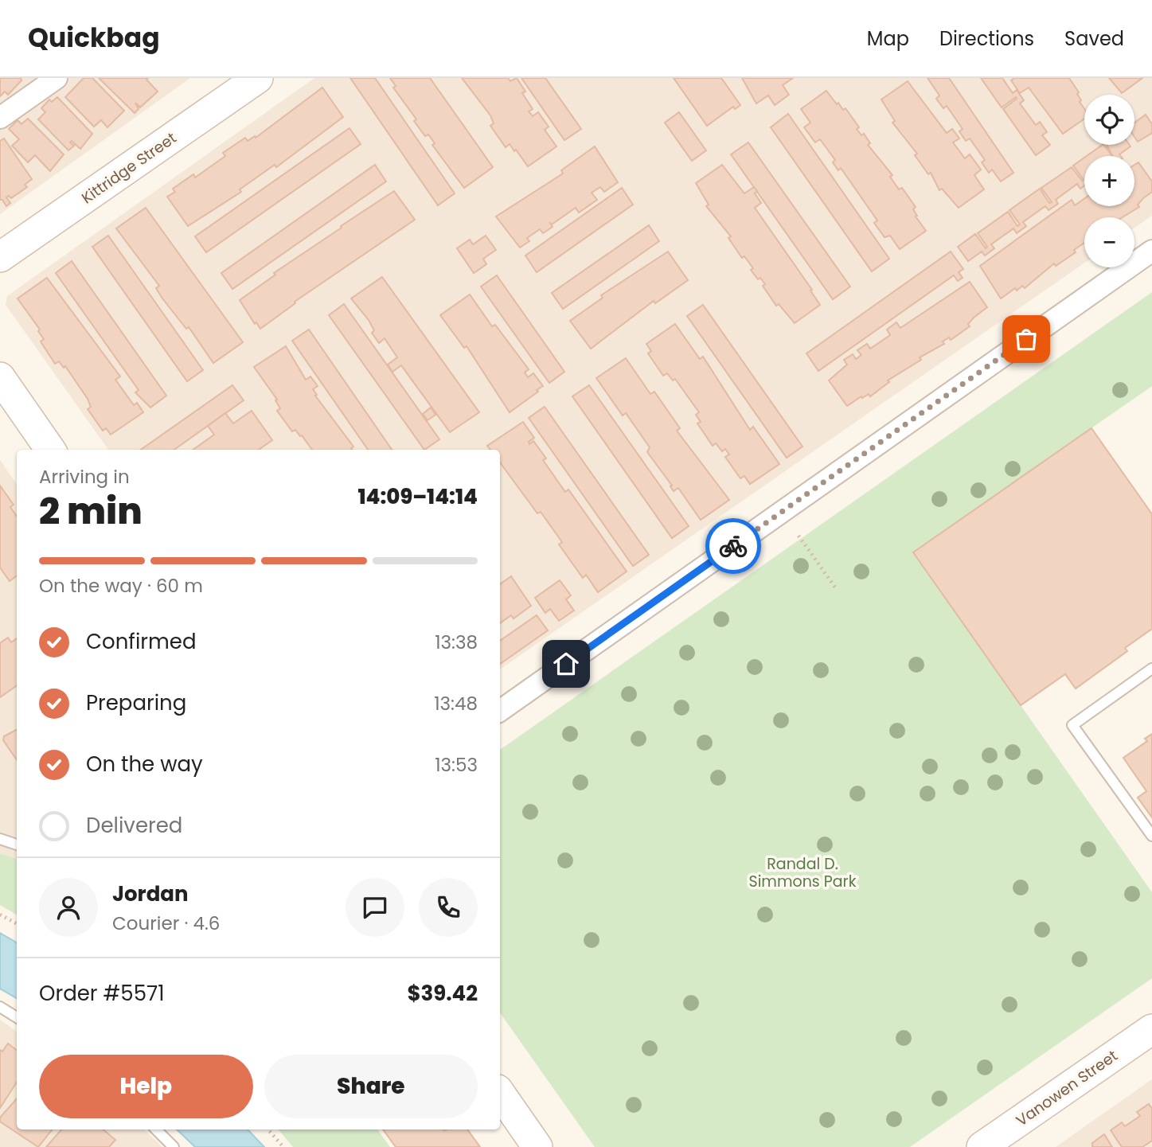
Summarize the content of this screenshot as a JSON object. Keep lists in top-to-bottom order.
{
  "streets": {
    "main road": ["Kittridge Street", "Vanowen Street"]
  },
  "parks": ["Randal D. Simmons Park"],
  "page": {
    "header": "Quickbag",
    "nav": ["Map", "Directions", "Saved"],
    "map_buttons": ["+", "−"],
    "heading": ["2 min", "Arriving in", "14:09–14:14"],
    "panel": [
      "Jordan",
      "Courier · 4.6",
      "Order #5571",
      "$39.42"
    ],
    "bar": "On the way · 60 m",
    "list": [
      ["Confirmed", "13:38"],
      ["Preparing", "13:48"],
      ["On the way", "13:53"],
      "Delivered"
    ],
    "buttons": ["Help", "Share"]
  }
}
